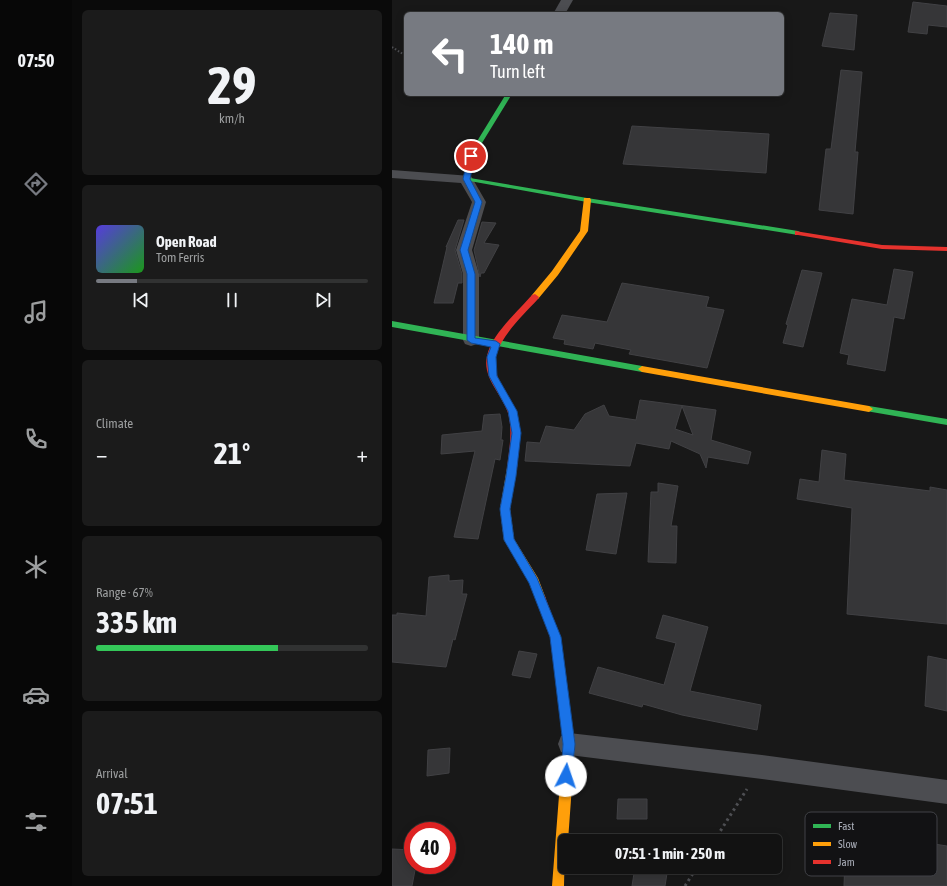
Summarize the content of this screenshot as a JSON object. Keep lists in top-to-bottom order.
{
  "legend": ["Fast", "Slow", "Jam"],
  "page": {
    "tabs": "07:50",
    "tile": [
      ["29", "km/h"],
      "Climate",
      ["Range · 67%", "335 km"],
      ["Arrival", "07:51"]
    ],
    "turn": ["140 m", "Turn left"],
    "song": ["Open Road", "Tom Ferris"],
    "heat": ["−", "21°", "+"],
    "limit": "40",
    "trip": "07:51 · 1 min · 250 m"
  }
}
